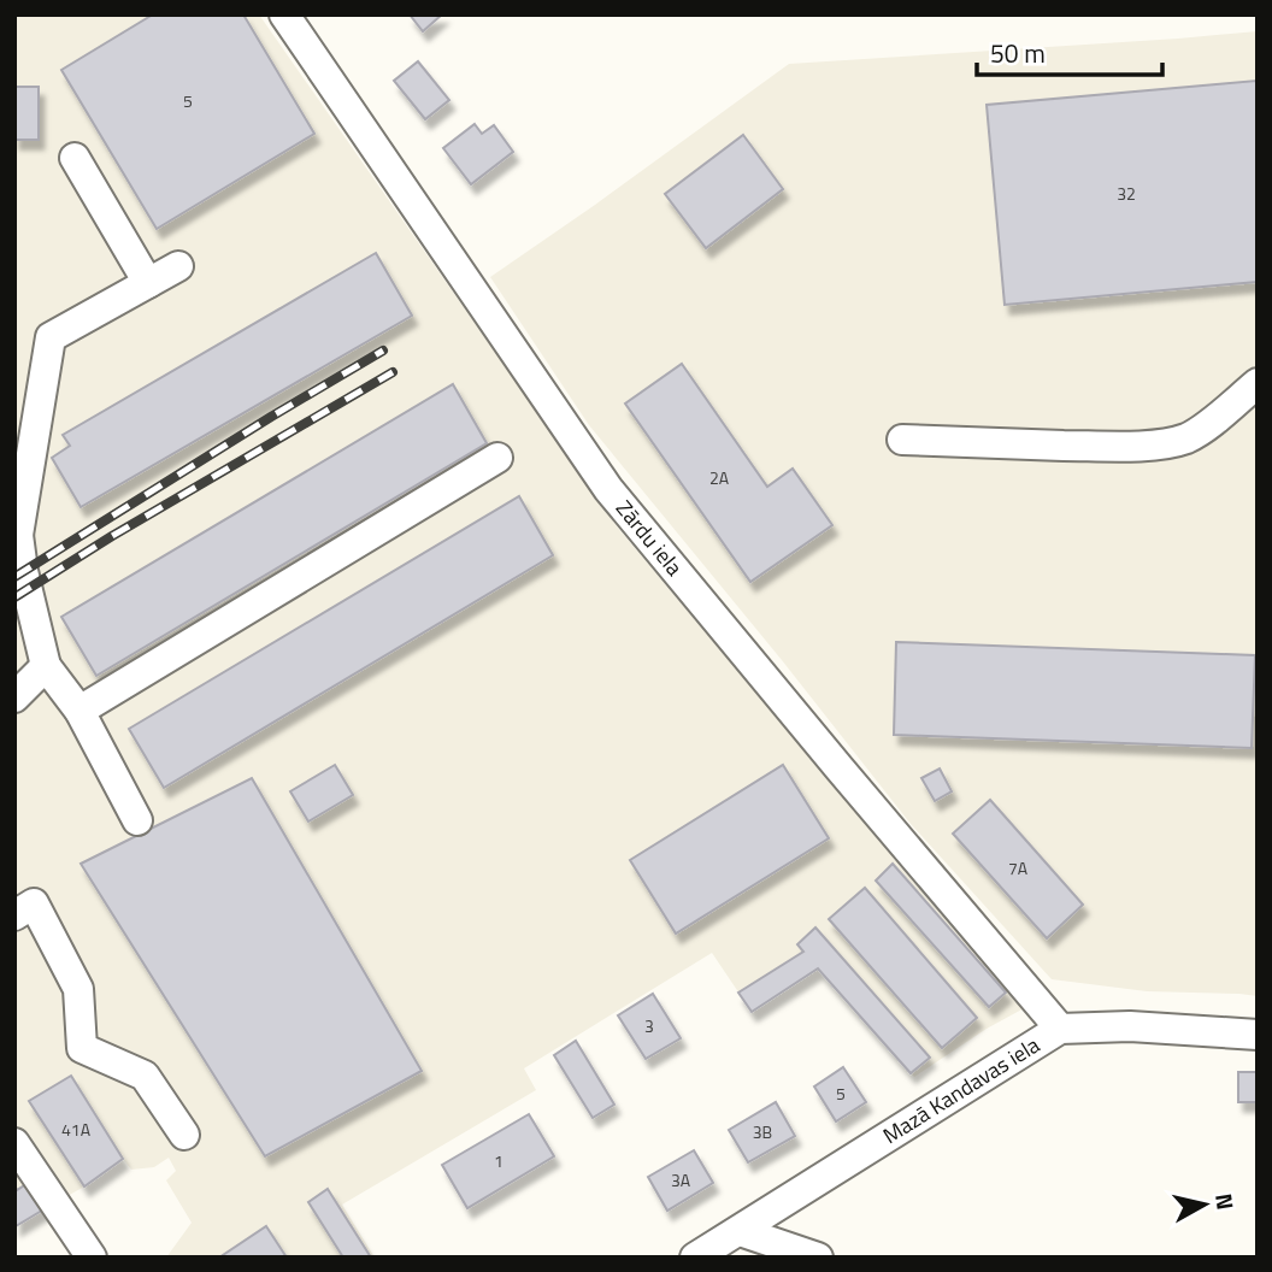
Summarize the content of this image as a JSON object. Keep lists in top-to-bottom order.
{
  "streets": {
    "street": ["Zārdu iela", "Mazā Kandavas iela"]
  },
  "crossings": [
    ["Zārdu iela", "Mazā Kandavas iela"]
  ],
  "house_numbers": [
    "5",
    "32",
    "2A",
    "7A",
    "3",
    "5",
    "41A",
    "3B",
    "1",
    "3A"
  ],
  "scale_bar": "50 m",
  "north": "right"
}
